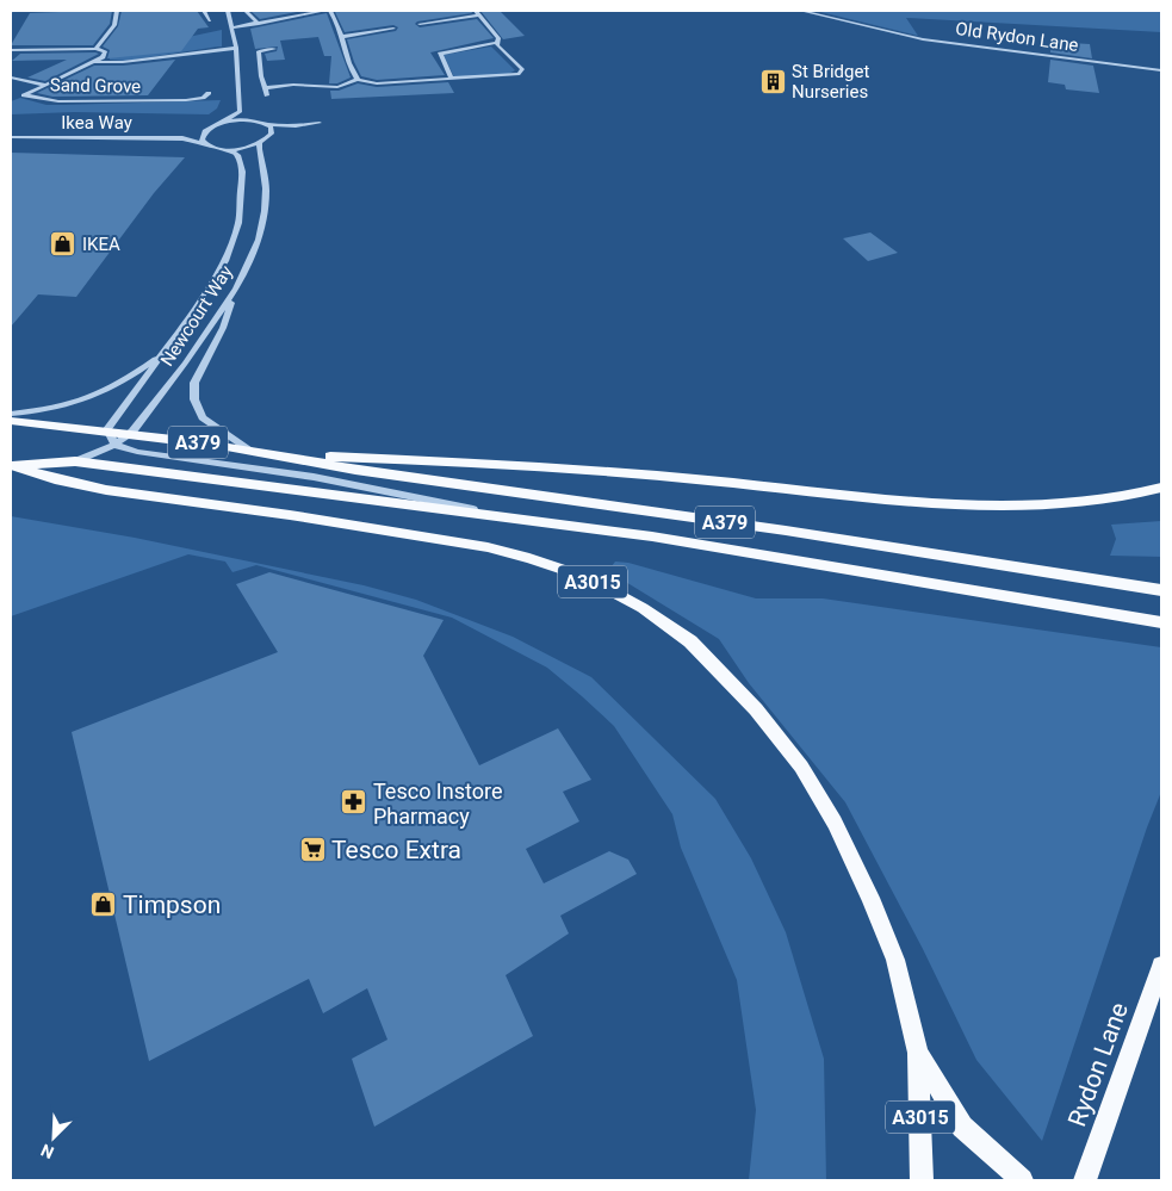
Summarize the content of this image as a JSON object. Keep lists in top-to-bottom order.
{
  "streets": {
    "main road": ["A379", "A3015", "Rydon Lane"],
    "street": [
      "Old Rydon Lane",
      "Sand Grove",
      "Ikea Way",
      "Newcourt Way"
    ]
  },
  "crossings": [
    ["Ikea Way", "Newcourt Way"],
    ["Newcourt Way", "A379"],
    ["A379", "A3015"]
  ],
  "places": {
    "building": ["St Bridget Nurseries"],
    "shop": ["IKEA", "Timpson"],
    "pharmacy": ["Tesco Instore Pharmacy"],
    "supermarket": ["Tesco Extra"]
  },
  "north": "bottom left"
}
